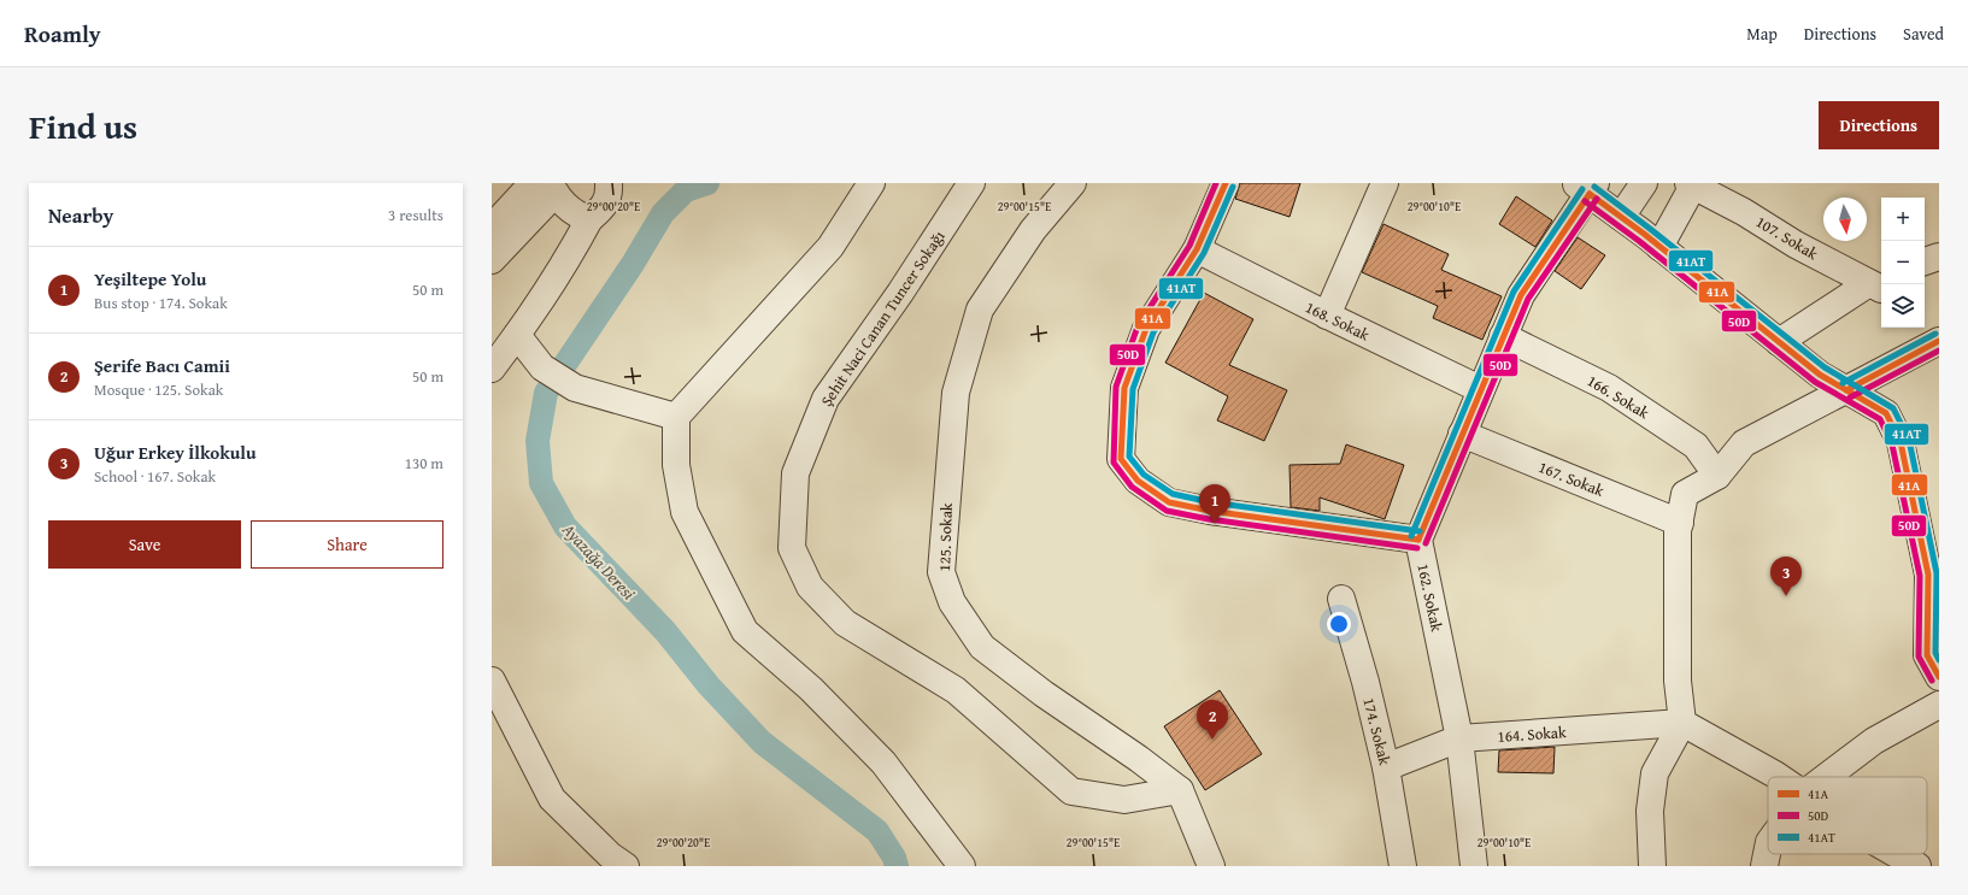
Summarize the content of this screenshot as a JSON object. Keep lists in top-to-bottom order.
{
  "streets": {
    "street": [
      "107. Sokak",
      "Şehit Naci Canan Tuncer Sokağı",
      "168. Sokak",
      "166. Sokak",
      "167. Sokak",
      "125. Sokak",
      "162. Sokak",
      "174. Sokak",
      "164. Sokak"
    ]
  },
  "crossings": [
    ["Şehit Naci Canan Tuncer Sokağı", "125. Sokak"],
    ["162. Sokak", "164. Sokak"],
    ["174. Sokak", "164. Sokak"]
  ],
  "water": ["Ayazağa Deresi"],
  "lines": ["transit line 41A", "transit line 50D", "transit line 41AT"],
  "legend": ["41A", "50D", "41AT"],
  "north": "bottom",
  "page": {
    "header": "Roamly",
    "nav": ["Map", "Directions", "Saved"],
    "title": "Find us",
    "buttons": [
      "Directions",
      ["Save", "Share"]
    ],
    "heading": ["Nearby", "3 results"],
    "map_buttons": ["+", "−"],
    "list": [
      {
        "mark": "1",
        "name": "Yeşiltepe Yolu",
        "note": "Bus stop · 174. Sokak",
        "value": "50 m"
      },
      {
        "mark": "2",
        "name": "Şerife Bacı Camii",
        "note": "Mosque · 125. Sokak",
        "value": "50 m"
      },
      {
        "mark": "3",
        "name": "Uğur Erkey İlkokulu",
        "note": "School · 167. Sokak",
        "value": "130 m"
      }
    ],
    "pins": ["1", "3", "2"]
  },
  "coordinates": ["29°00'20\"E", "29°00'15\"E", "29°00'10\"E"]
}
